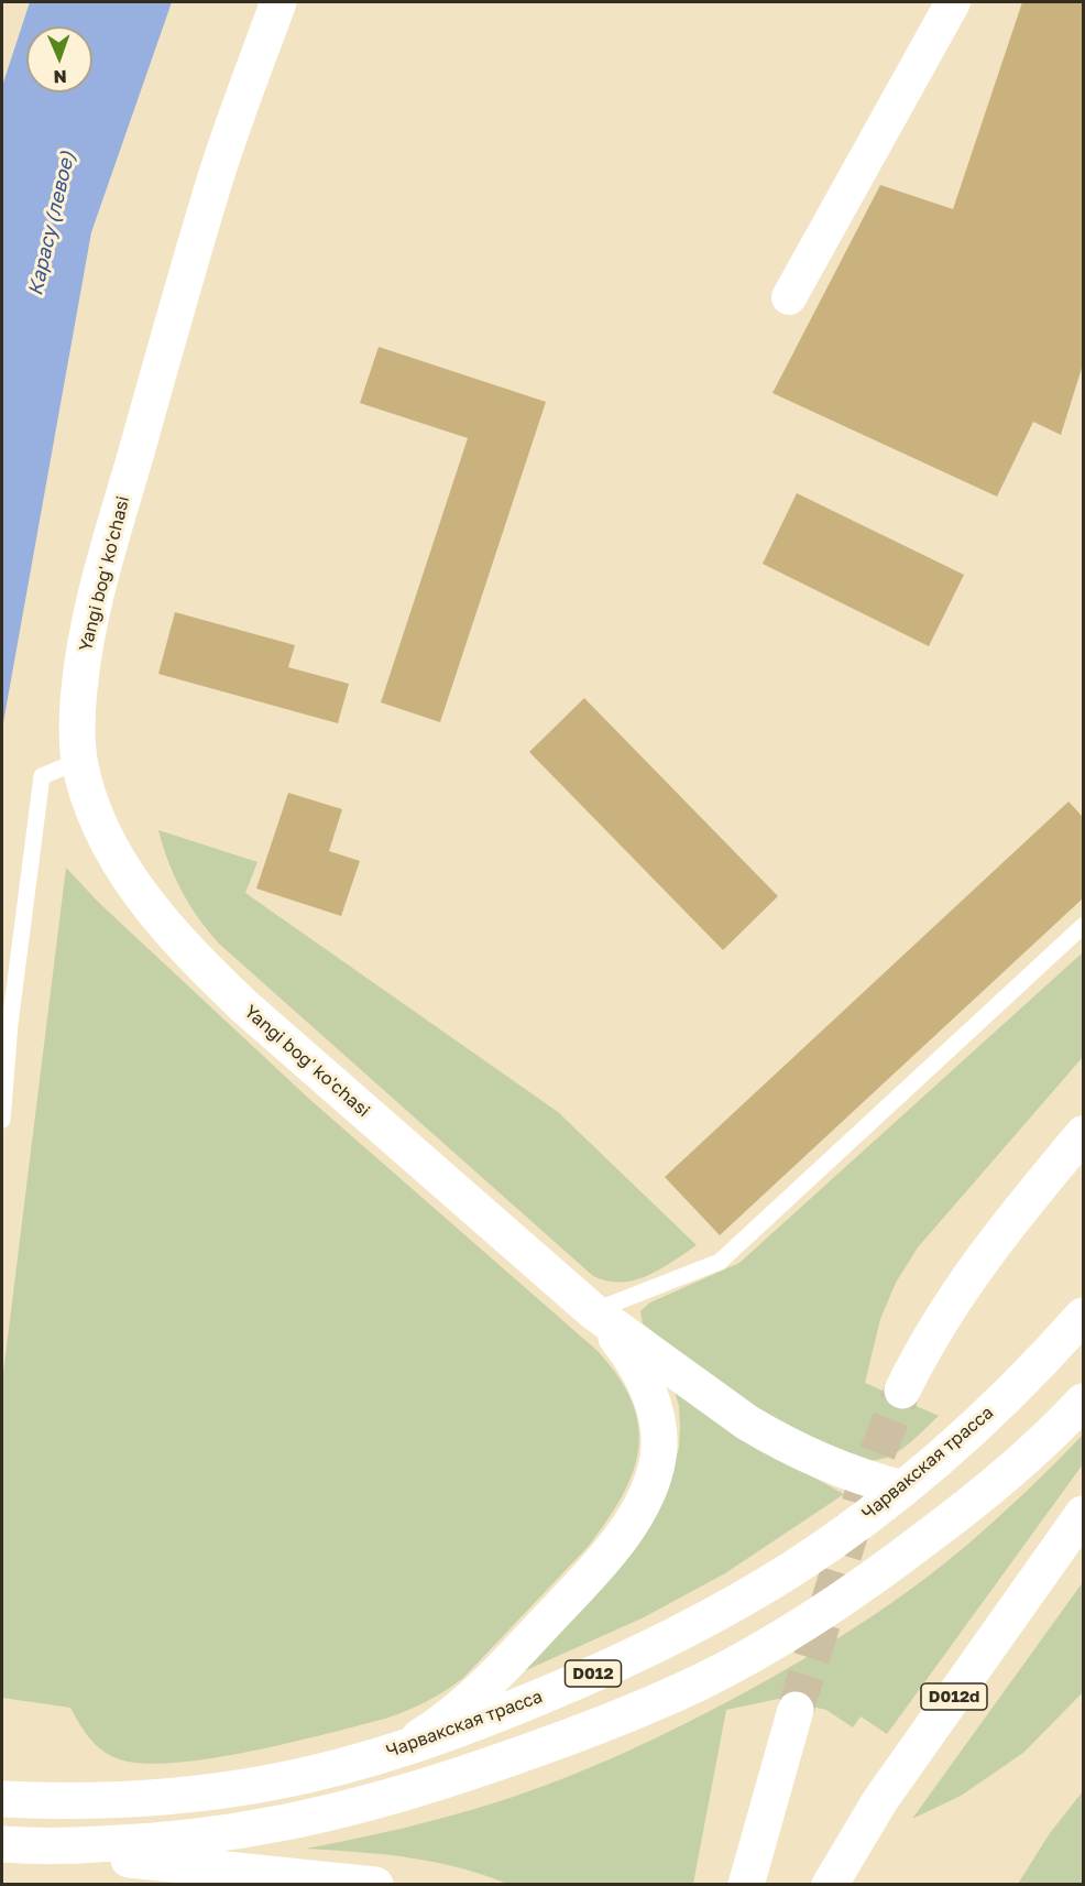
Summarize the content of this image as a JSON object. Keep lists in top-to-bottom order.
{
  "streets": {
    "main road": [
      "Yangi bog' ko'chasi",
      "Чарвакская трасса",
      "D012",
      "D012d"
    ]
  },
  "water": ["Карасу (левое)"],
  "north": "bottom"
}
